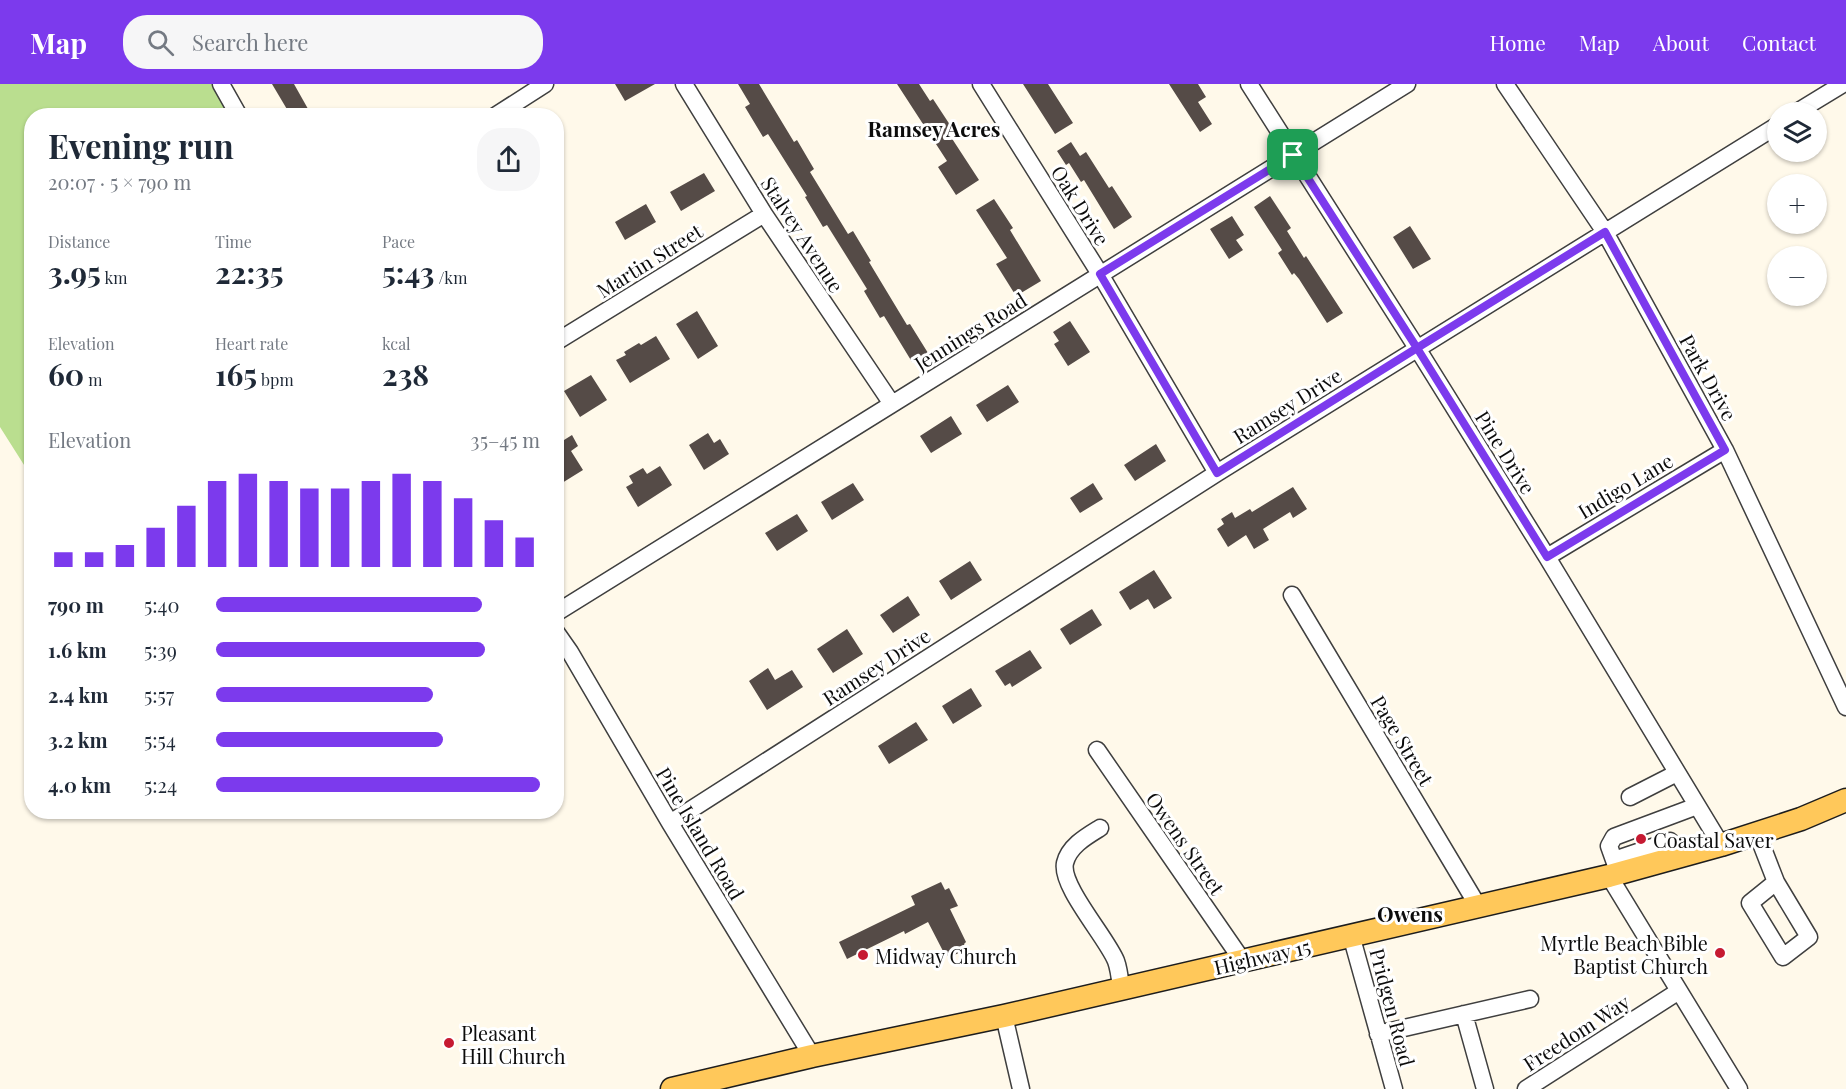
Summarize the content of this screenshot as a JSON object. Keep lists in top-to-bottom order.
{
  "streets": {
    "main road": ["Highway 15"],
    "street": [
      "Oak Drive",
      "Stalvey Avenue",
      "Martin Street",
      "Jennings Road",
      "Park Drive",
      "Ramsey Drive",
      "Pine Drive",
      "Indigo Lane",
      "Page Street",
      "Pine Island Road",
      "Owens Street",
      "Pridgen Road",
      "Freedom Way"
    ]
  },
  "crossings": [
    ["Oak Drive", "Jennings Road"],
    ["Oak Drive", "Ramsey Drive"],
    ["Stalvey Avenue", "Martin Street"],
    ["Stalvey Avenue", "Jennings Road"],
    ["Jennings Road", "Pine Drive"],
    ["Park Drive", "Ramsey Drive"],
    ["Park Drive", "Indigo Lane"],
    ["Ramsey Drive", "Pine Drive"],
    ["Ramsey Drive", "Pine Island Road"],
    ["Pine Drive", "Indigo Lane"],
    ["Pine Drive", "Highway 15"],
    ["Page Street", "Highway 15"],
    ["Pine Island Road", "Highway 15"],
    ["Owens Street", "Highway 15"],
    ["Highway 15", "Pridgen Road"]
  ],
  "districts": ["Ramsey Acres", "Owens"],
  "places": [
    "Coastal Saver",
    "Myrtle Beach Bible Baptist Church",
    "Midway Church",
    "Pleasant Hill Church"
  ],
  "page": {
    "header": "Map",
    "search": "Search here",
    "nav": [
      "Home",
      "Map",
      "About",
      "Contact"
    ],
    "map_buttons": ["+", "−"],
    "heading": ["Evening run", "20:07 · 5 × 790 m"],
    "stats": [
      ["Distance", "3.95 km"],
      ["Time", "22:35"],
      ["Pace", "5:43 /km"],
      ["Elevation", "60 m"],
      ["Heart rate", "165 bpm"],
      ["kcal", "238"]
    ],
    "chart": ["Elevation", "35–45 m"],
    "list": [
      {
        "name": "790 m",
        "note": "5:40"
      },
      {
        "name": "1.6 km",
        "note": "5:39"
      },
      {
        "name": "2.4 km",
        "note": "5:57"
      },
      {
        "name": "3.2 km",
        "note": "5:54"
      },
      {
        "name": "4.0 km",
        "note": "5:24"
      }
    ]
  }
}
